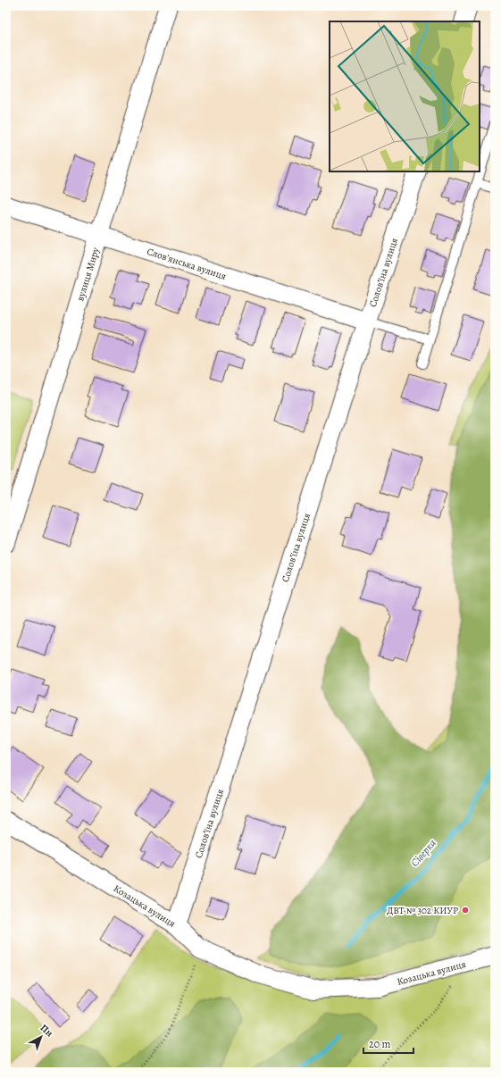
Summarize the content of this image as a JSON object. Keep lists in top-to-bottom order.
{
  "streets": {
    "street": [
      "Словʼянська вулиця",
      "Соловʼїна вулиця",
      "вулиця Миру",
      "Козацька вулиця"
    ]
  },
  "crossings": [
    ["Словʼянська вулиця", "Соловʼїна вулиця"],
    ["Словʼянська вулиця", "вулиця Миру"],
    ["Соловʼїна вулиця", "Козацька вулиця"]
  ],
  "water": ["Сіверка"],
  "places": ["ДВТ № 302 КИУР"],
  "scale_bar": "20 m",
  "north": "top right"
}
